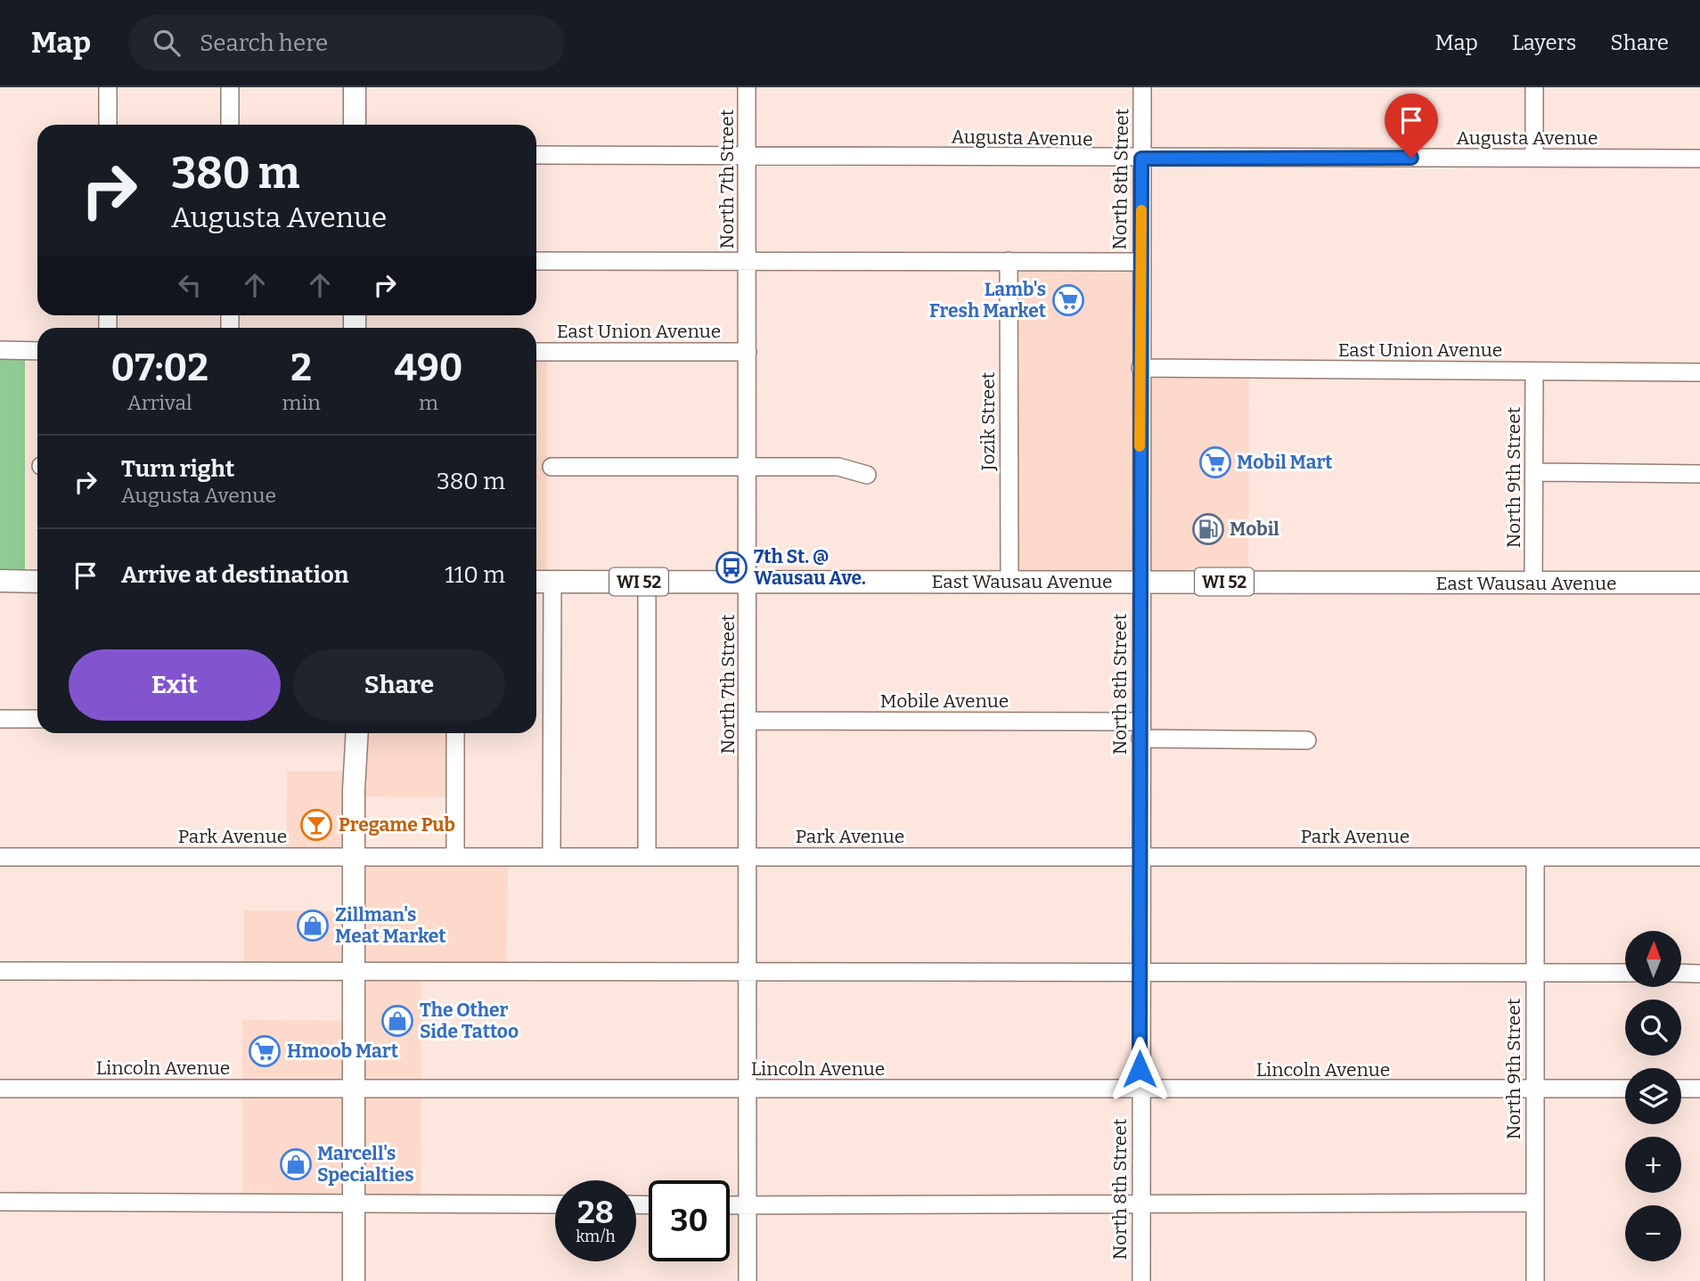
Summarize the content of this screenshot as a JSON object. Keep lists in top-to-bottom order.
{
  "streets": {
    "main road": ["WI 52", "East Wausau Avenue"],
    "street": [
      "Augusta Avenue",
      "North 7th Street",
      "North 8th Street",
      "East Union Avenue",
      "Jozik Street",
      "North 9th Street",
      "Mobile Avenue",
      "Park Avenue",
      "Lincoln Avenue"
    ]
  },
  "crossings": [
    ["Augusta Avenue", "North 7th Street"],
    ["Augusta Avenue", "North 8th Street"],
    ["North 7th Street", "East Union Avenue"],
    ["North 7th Street", "East Wausau Avenue"],
    ["North 7th Street", "Mobile Avenue"],
    ["North 7th Street", "Park Avenue"],
    ["North 7th Street", "Lincoln Avenue"],
    ["North 8th Street", "East Union Avenue"],
    ["North 8th Street", "East Wausau Avenue"],
    ["North 8th Street", "Mobile Avenue"],
    ["North 8th Street", "Park Avenue"],
    ["North 8th Street", "Lincoln Avenue"],
    ["East Union Avenue", "North 9th Street"],
    ["Jozik Street", "East Wausau Avenue"],
    ["North 9th Street", "East Wausau Avenue"],
    ["North 9th Street", "Park Avenue"],
    ["North 9th Street", "Lincoln Avenue"]
  ],
  "places": {
    "supermarket": ["Lamb's Fresh Market", "Mobil Mart", "Hmoob Mart"],
    "fuel station": ["Mobil"],
    "bus stop": ["7th St. @ Wausau Ave."],
    "bar": ["Pregame Pub"],
    "shop": ["Zillman's Meat Market", "The Other Side Tattoo", "Marcell's Specialties"]
  },
  "north": "top",
  "page": {
    "header": "Map",
    "search": "Search here",
    "nav": ["Map", "Layers", "Share"],
    "turn": ["380 m", "Augusta Avenue"],
    "eta": [
      "07:02",
      "Arrival",
      "2",
      "min",
      "490",
      "m"
    ],
    "list": [
      {
        "name": "Turn right",
        "note": "Augusta Avenue",
        "value": "380 m"
      },
      {
        "name": "Arrive at destination",
        "value": "110 m"
      }
    ],
    "buttons": ["Exit", "Share"],
    "map_buttons": ["+", "−"],
    "speed": "28 km/h",
    "limit": "30"
  }
}
